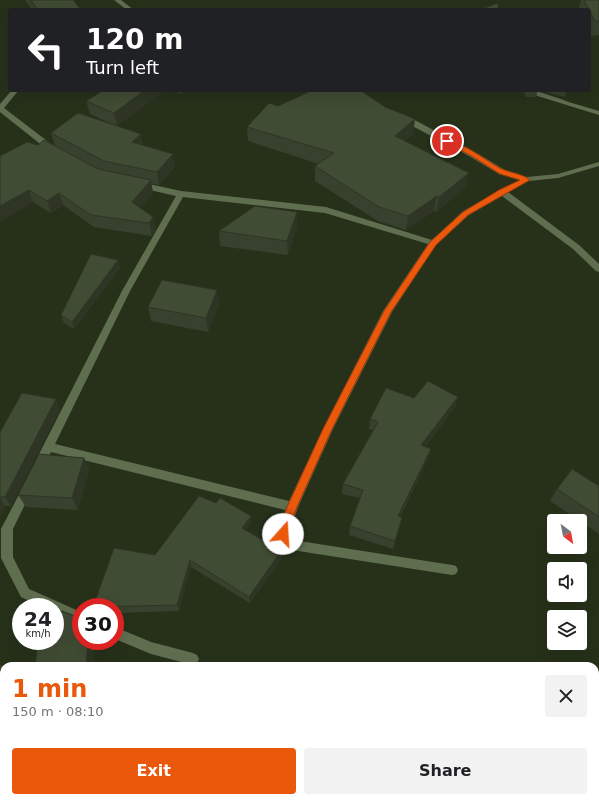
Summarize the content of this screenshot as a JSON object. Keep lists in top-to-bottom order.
{
  "north": "bottom right",
  "page": {
    "turn": ["120 m", "Turn left"],
    "speed": "24 km/h",
    "limit": "30",
    "heading": ["1 min", "150 m · 08:10"],
    "buttons": ["Exit", "Share"]
  }
}
